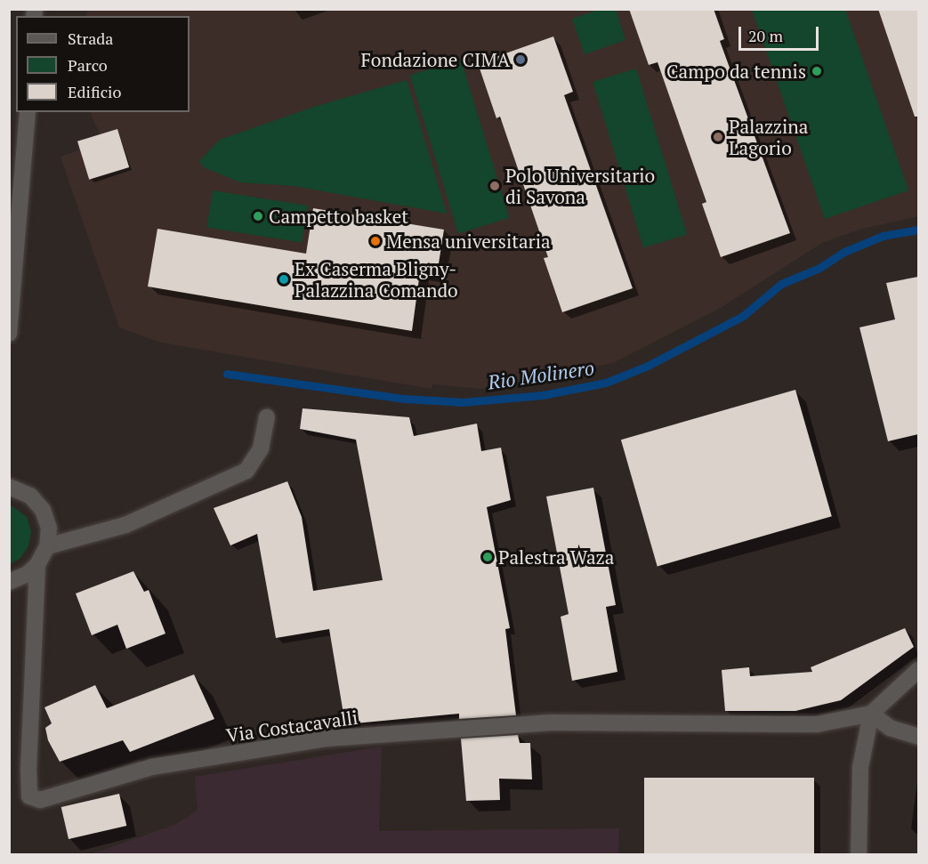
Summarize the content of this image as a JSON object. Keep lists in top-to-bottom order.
{
  "streets": {
    "street": ["Via Costacavalli"]
  },
  "water": ["Rio Molinero"],
  "places": [
    "Fondazione CIMA",
    "Campo da tennis",
    "Palazzina Lagorio",
    "Polo Universitario di Savona",
    "Campetto basket",
    "Mensa universitaria",
    "Ex Caserma Bligny- Palazzina Comando",
    "Palestra Waza"
  ],
  "legend": ["Strada", "Parco", "Edificio"],
  "scale_bar": "20 m"
}
